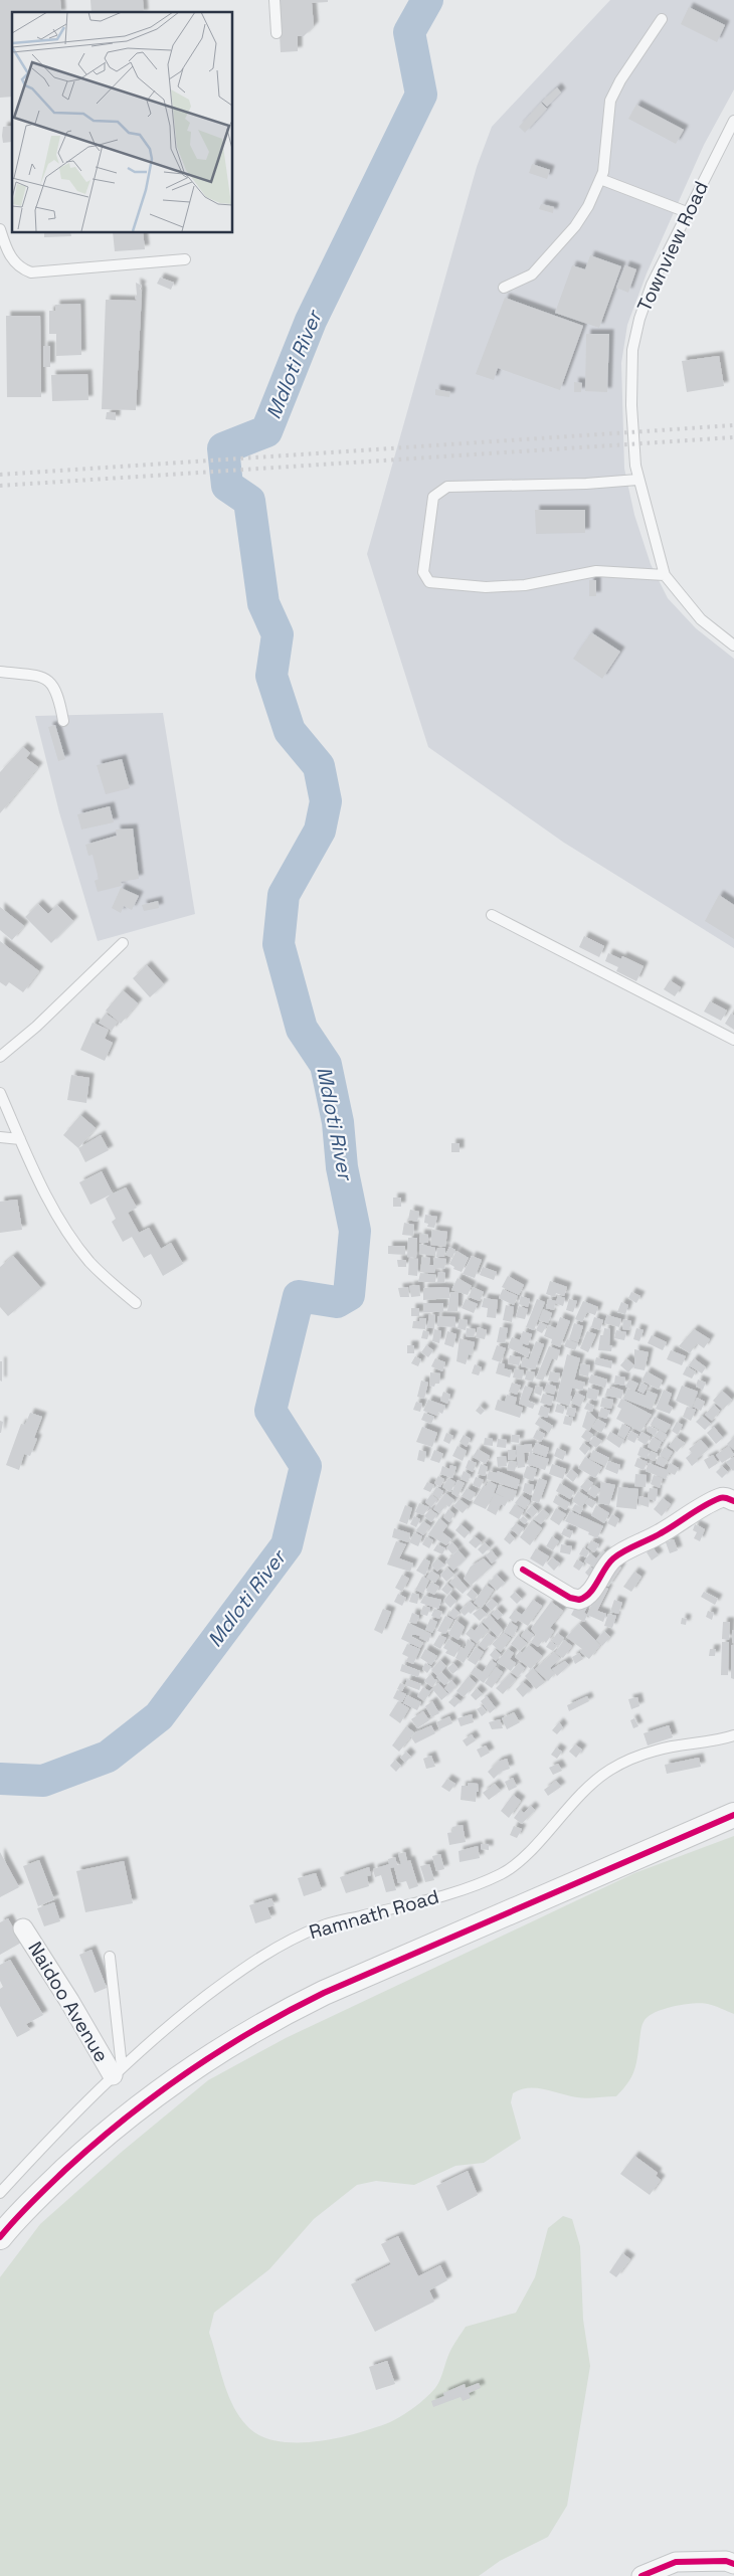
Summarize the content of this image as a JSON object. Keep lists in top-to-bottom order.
{
  "streets": {
    "street": ["Naidoo Avenue"],
    "lane": ["Townview Road", "Ramnath Road"]
  },
  "crossings": [
    ["Ramnath Road", "Naidoo Avenue"]
  ],
  "water": ["Mdloti River"]
}
